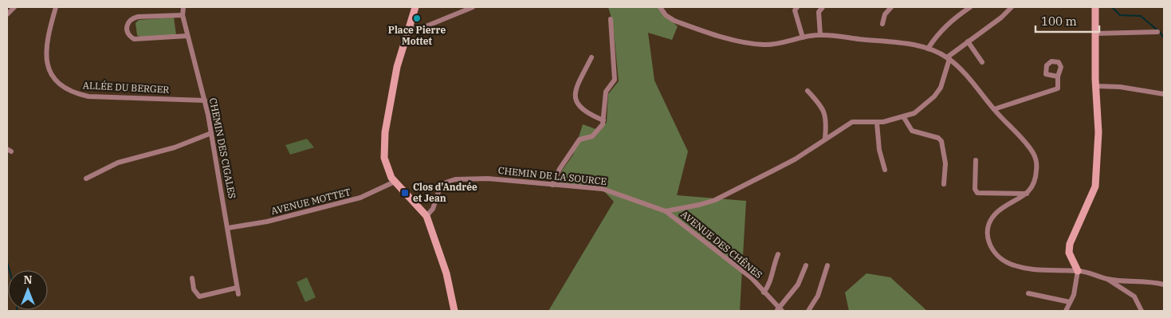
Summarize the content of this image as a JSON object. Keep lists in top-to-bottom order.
{
  "streets": {
    "street": [
      "ALLÉE DU BERGER",
      "CHEMIN DES CIGALES",
      "CHEMIN DE LA SOURCE",
      "AVENUE MOTTET",
      "AVENUE DES CHÊNES"
    ]
  },
  "crossings": [
    ["ALLÉE DU BERGER", "CHEMIN DES CIGALES"],
    ["CHEMIN DES CIGALES", "AVENUE MOTTET"],
    ["CHEMIN DE LA SOURCE", "AVENUE DES CHÊNES"]
  ],
  "places": {
    "other": ["Place Pierre Mottet"],
    "transit": ["Clos d'Andrée et Jean"]
  },
  "scale_bar": "100 m",
  "north": "top"
}
